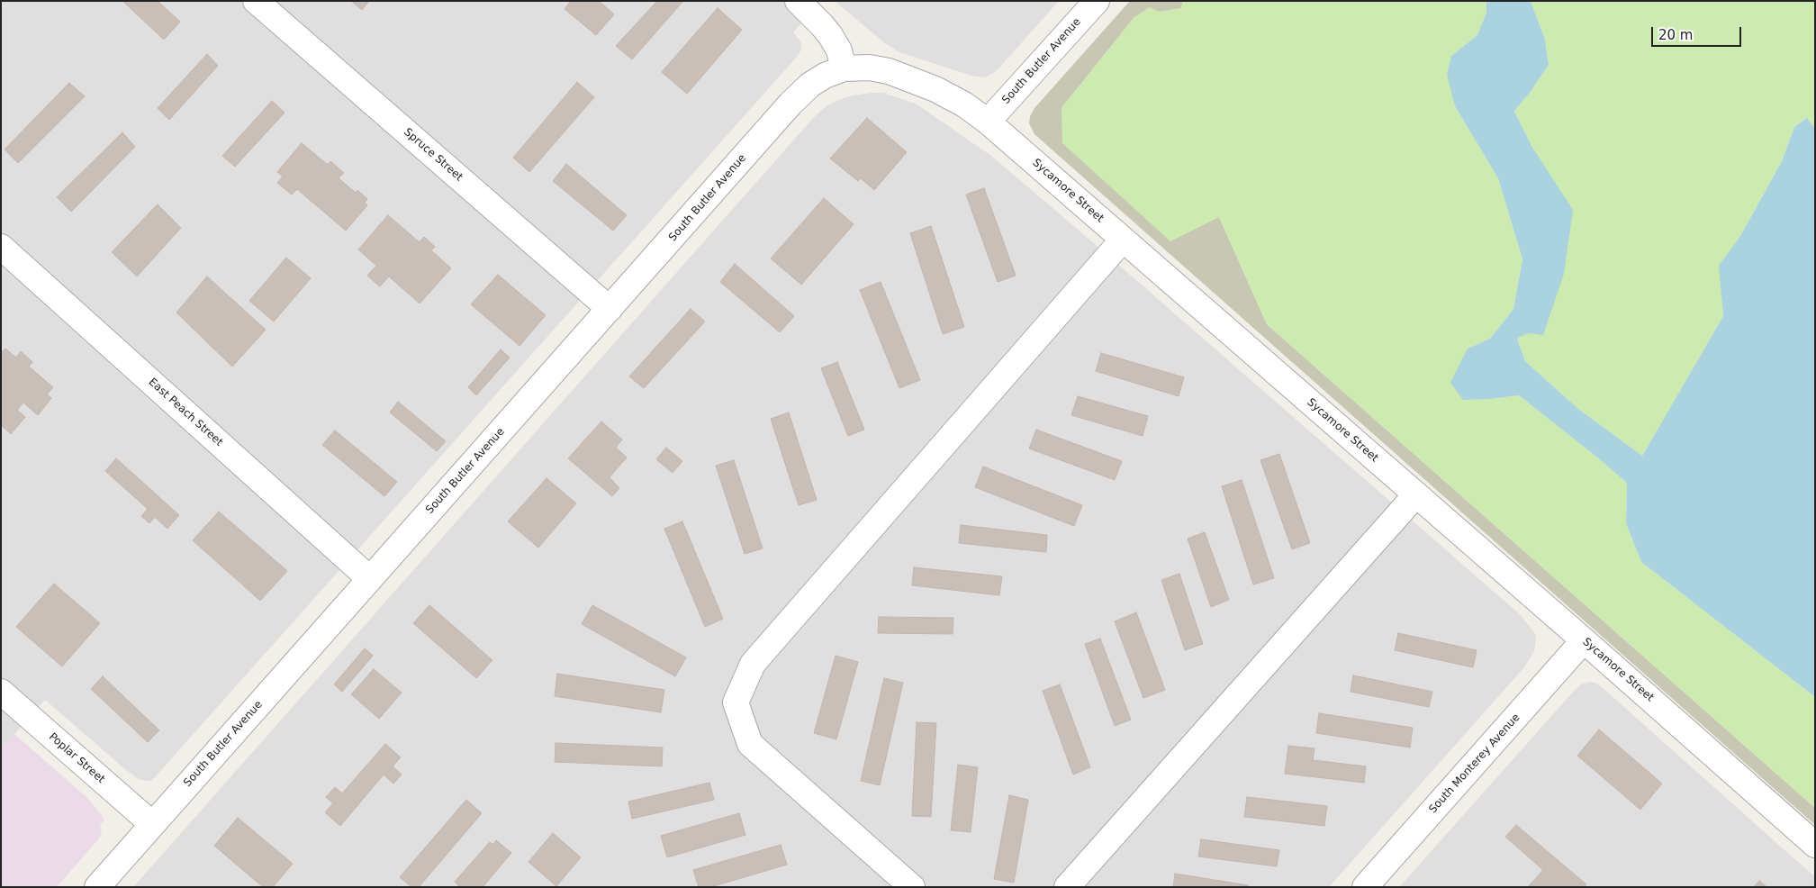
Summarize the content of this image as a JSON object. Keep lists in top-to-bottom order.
{
  "streets": {
    "street": [
      "South Butler Avenue",
      "Spruce Street",
      "Sycamore Street",
      "East Peach Street",
      "Poplar Street",
      "South Monterey Avenue"
    ]
  },
  "crossings": [
    ["South Butler Avenue", "Spruce Street"],
    ["South Butler Avenue", "Sycamore Street"],
    ["South Butler Avenue", "East Peach Street"],
    ["South Butler Avenue", "Poplar Street"],
    ["Sycamore Street", "South Monterey Avenue"]
  ],
  "scale_bar": "20 m"
}
